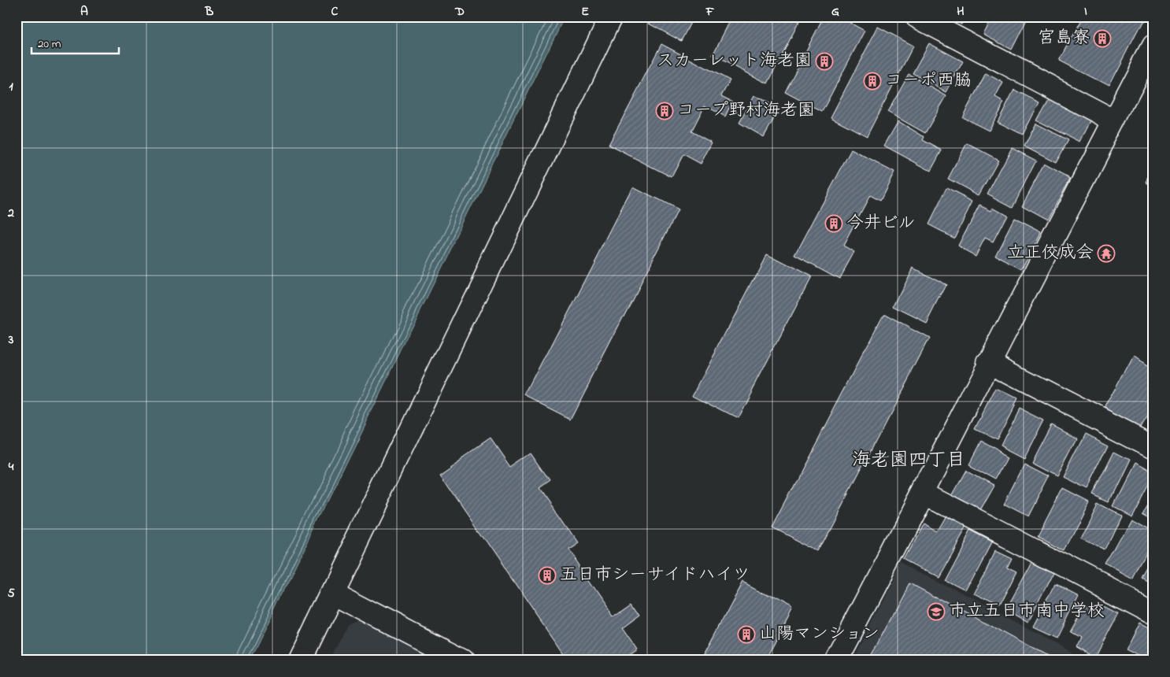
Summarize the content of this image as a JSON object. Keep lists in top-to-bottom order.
{
  "districts": ["海老園四丁目"],
  "places": {
    "building": [
      "宮島寮",
      "スカーレット海老園",
      "コーポ西脇",
      "コープ野村海老園",
      "今井ビル",
      "五日市シーサイドハイツ",
      "山陽マンション"
    ],
    "temple": ["立正佼成会"],
    "school or university": ["市立五日市南中学校"]
  },
  "scale_bar": "20 m",
  "grid": {
    "columns": [
      "A",
      "B",
      "C",
      "D",
      "E",
      "F",
      "G",
      "H",
      "I"
    ],
    "rows": [
      "1",
      "2",
      "3",
      "4",
      "5"
    ]
  }
}
